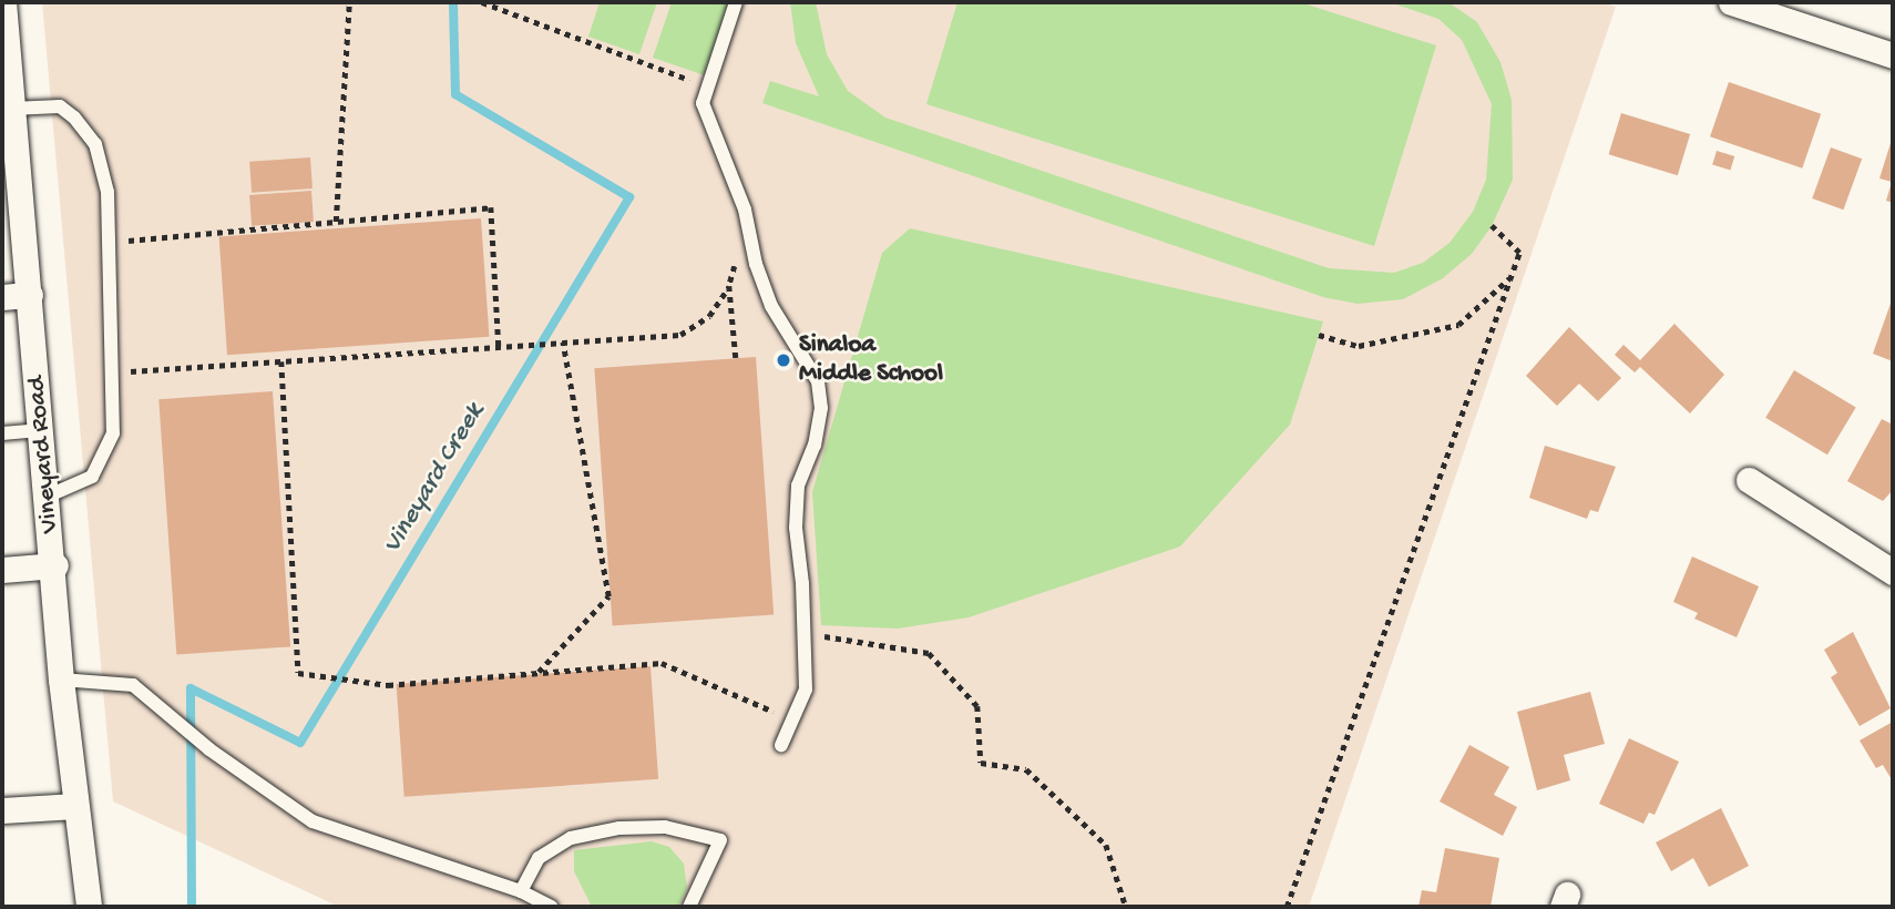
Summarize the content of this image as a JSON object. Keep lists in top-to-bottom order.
{
  "streets": {
    "street": ["Vineyard Road"]
  },
  "water": ["Vineyard Creek"],
  "places": ["Sinaloa Middle School"]
}
